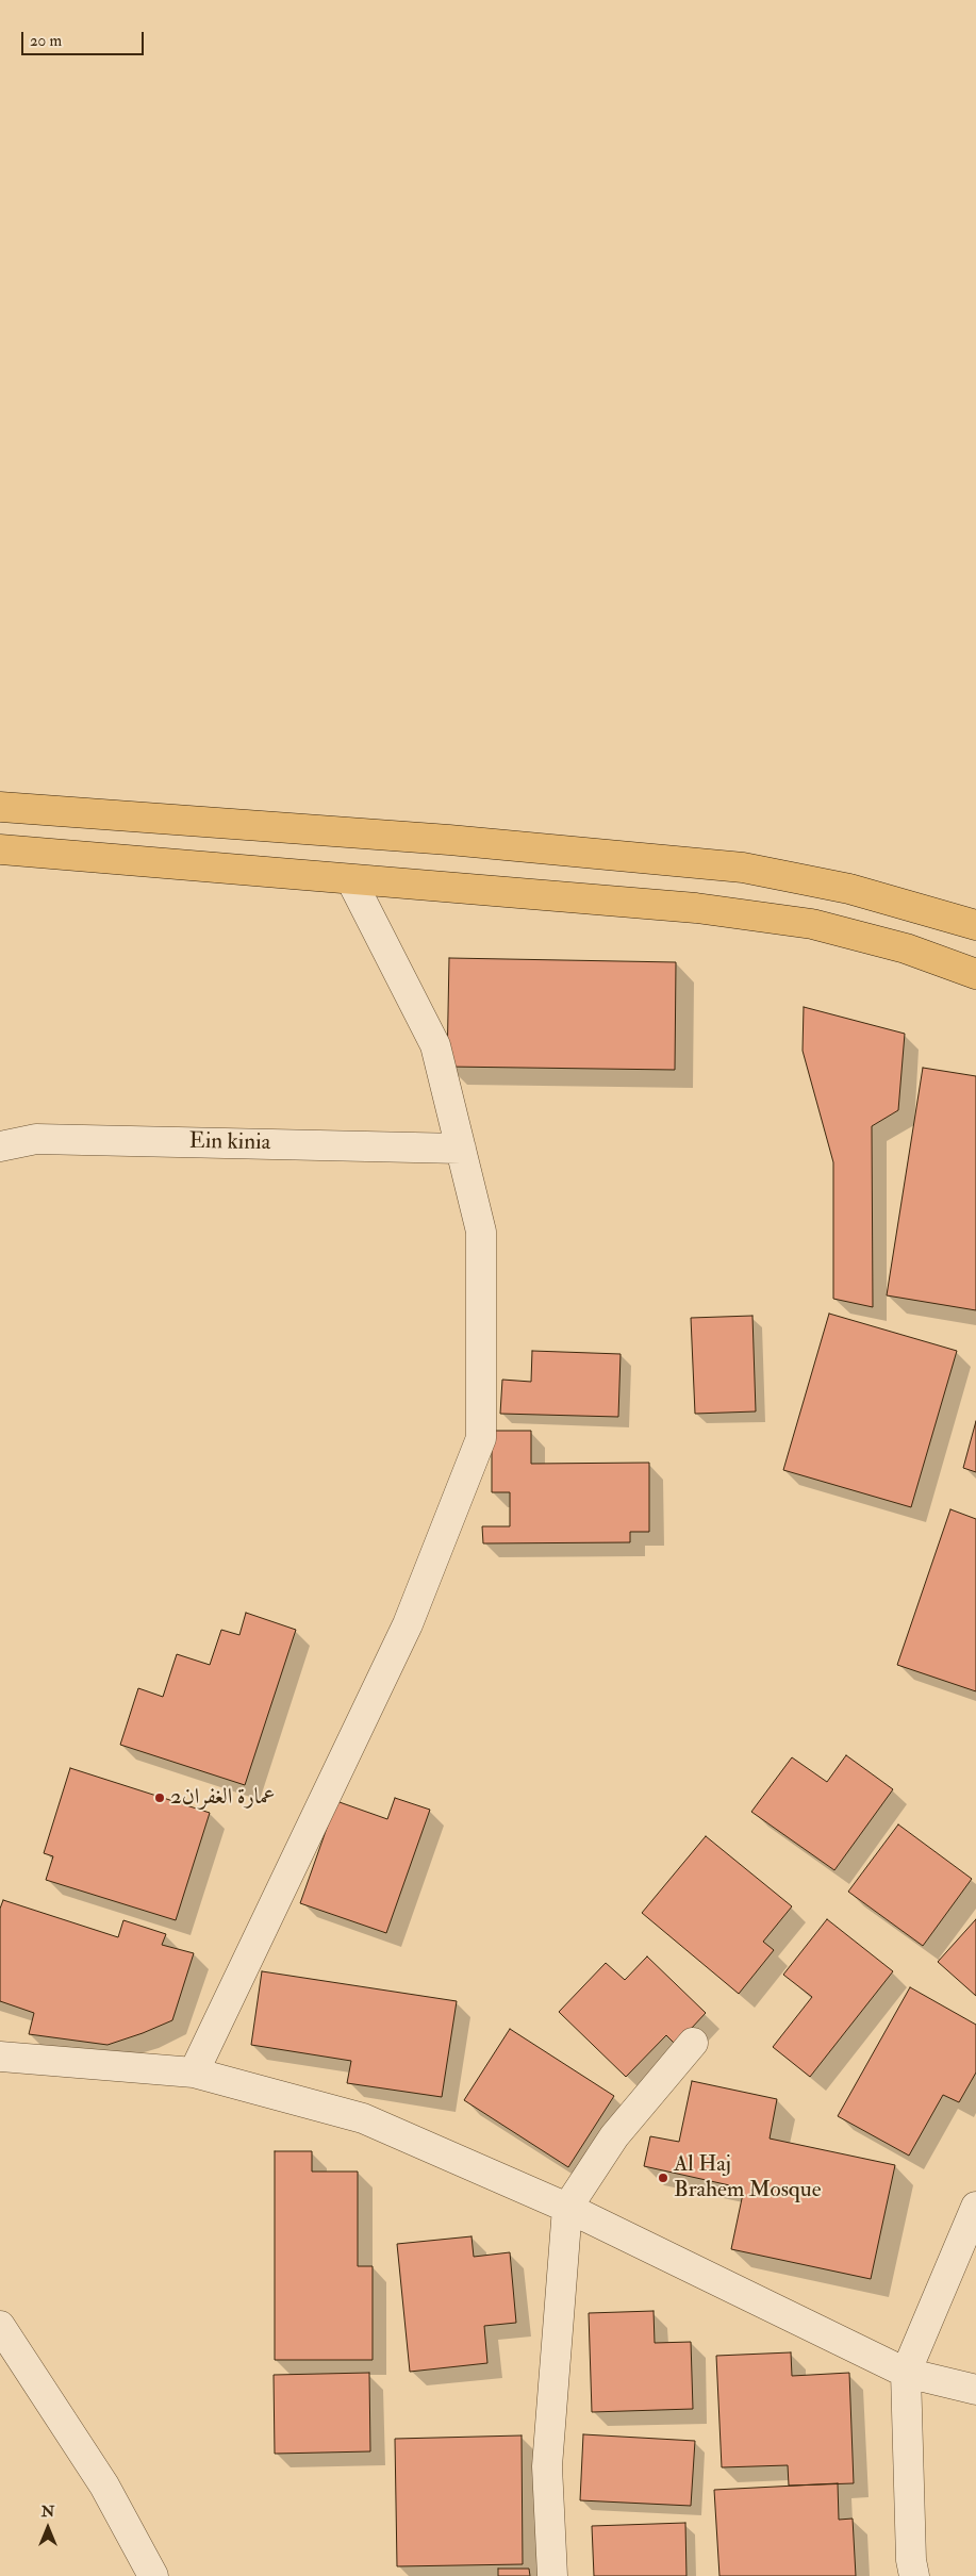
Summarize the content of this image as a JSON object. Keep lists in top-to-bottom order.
{
  "streets": {
    "street": ["Ein kinia"]
  },
  "places": ["عمارة الغفران2", "Al Haj Brahem Mosque"],
  "scale_bar": "20 m",
  "north": "top"
}
